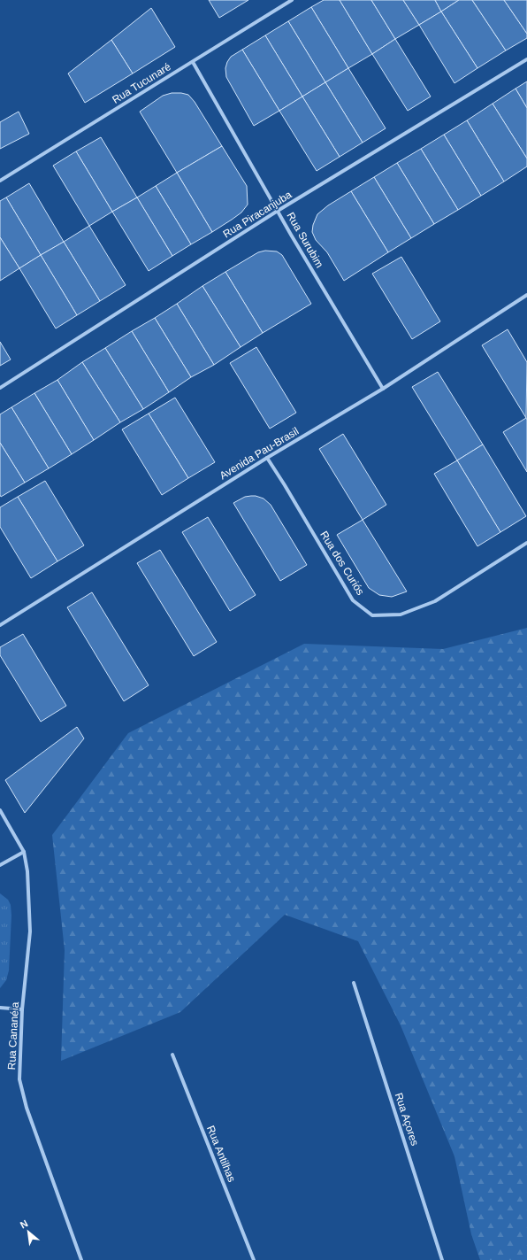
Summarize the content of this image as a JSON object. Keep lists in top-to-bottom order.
{
  "streets": {
    "street": [
      "Rua Tucunaré",
      "Rua Piracanjuba",
      "Rua Surubim",
      "Avenida Pau-Brasil",
      "Rua dos Curiós",
      "Rua Cananéia",
      "Rua Açores",
      "Rua Antilhas"
    ]
  },
  "crossings": [
    ["Rua Tucunaré", "Rua Surubim"],
    ["Rua Piracanjuba", "Rua Surubim"],
    ["Rua Surubim", "Avenida Pau-Brasil"],
    ["Avenida Pau-Brasil", "Rua dos Curiós"]
  ],
  "north": "top left"
}
